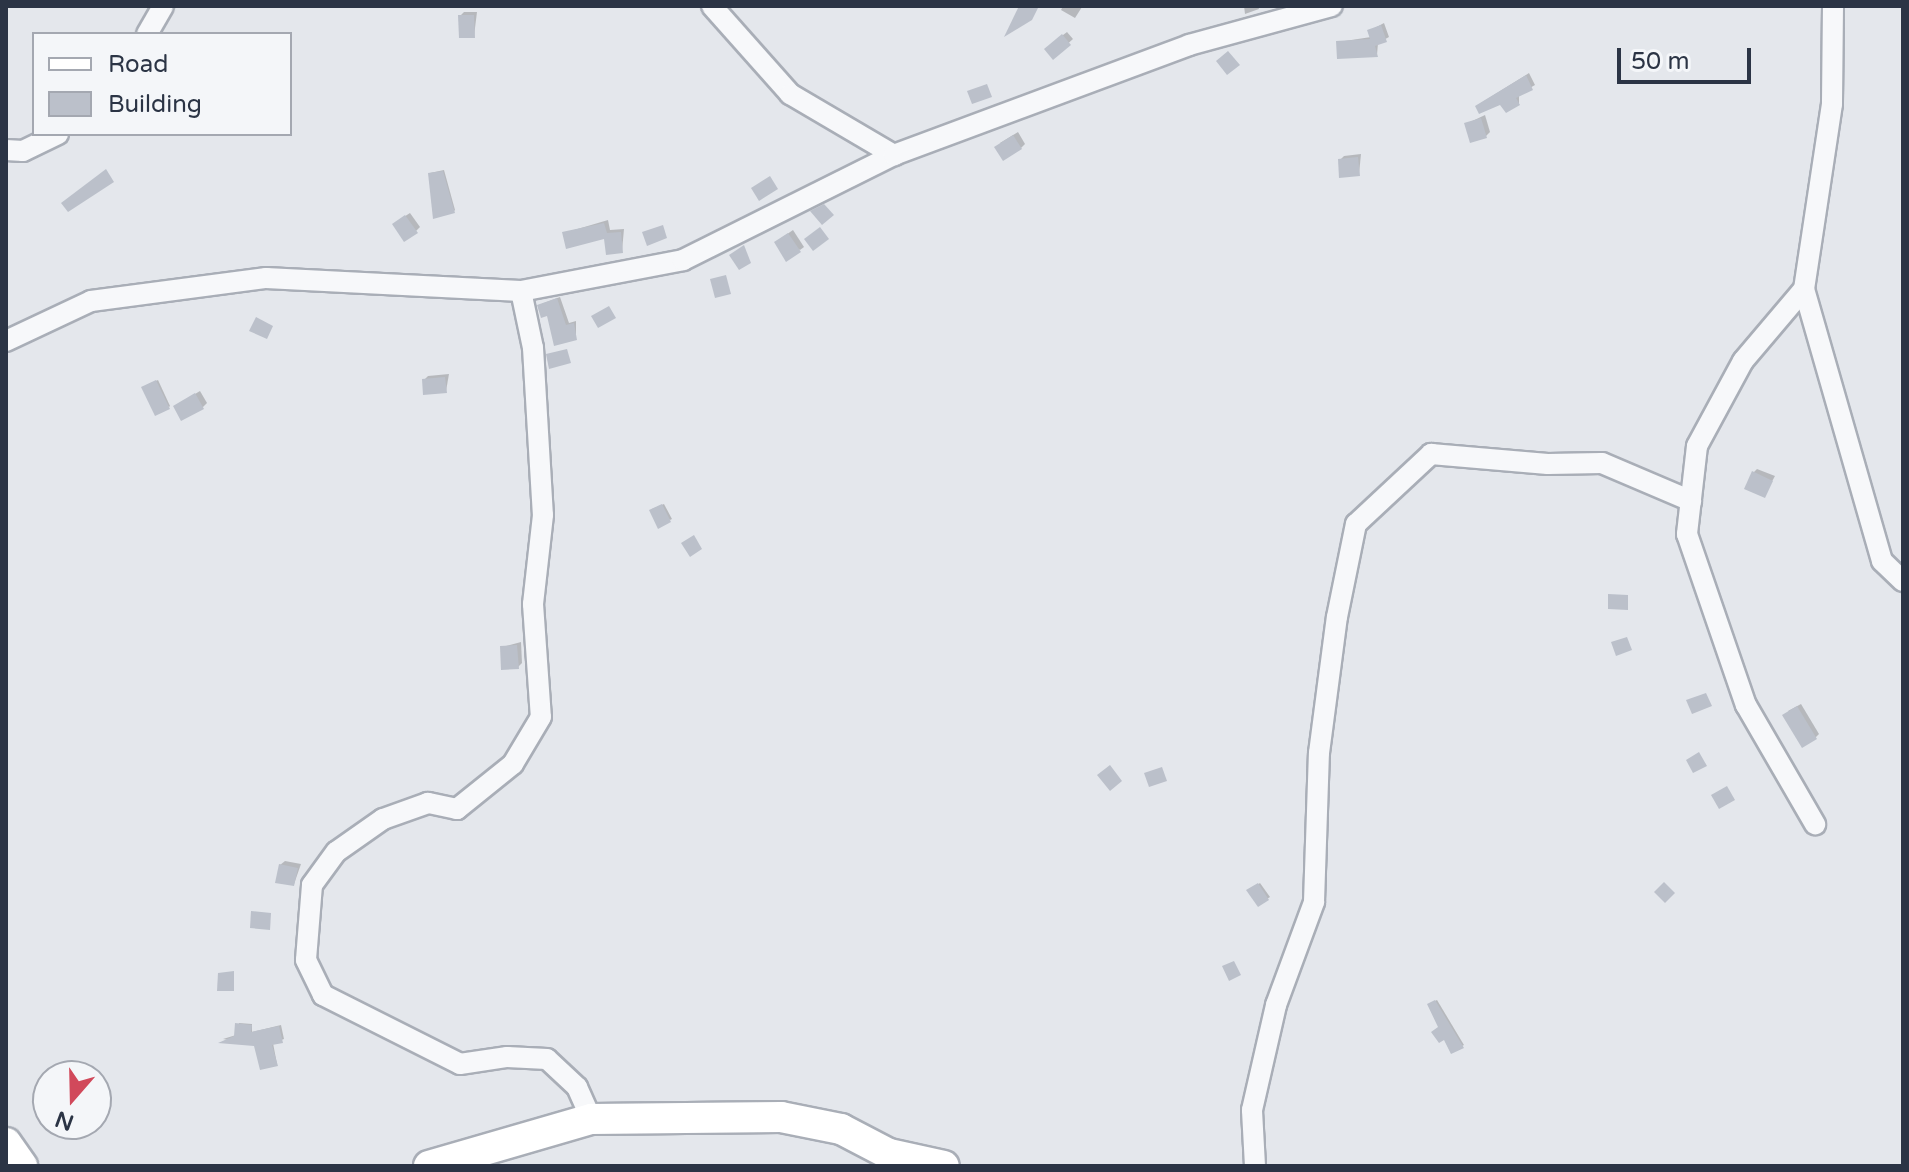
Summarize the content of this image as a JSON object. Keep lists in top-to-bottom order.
{
  "legend": ["Road", "Building"],
  "scale_bar": "50 m",
  "north": "bottom"
}
